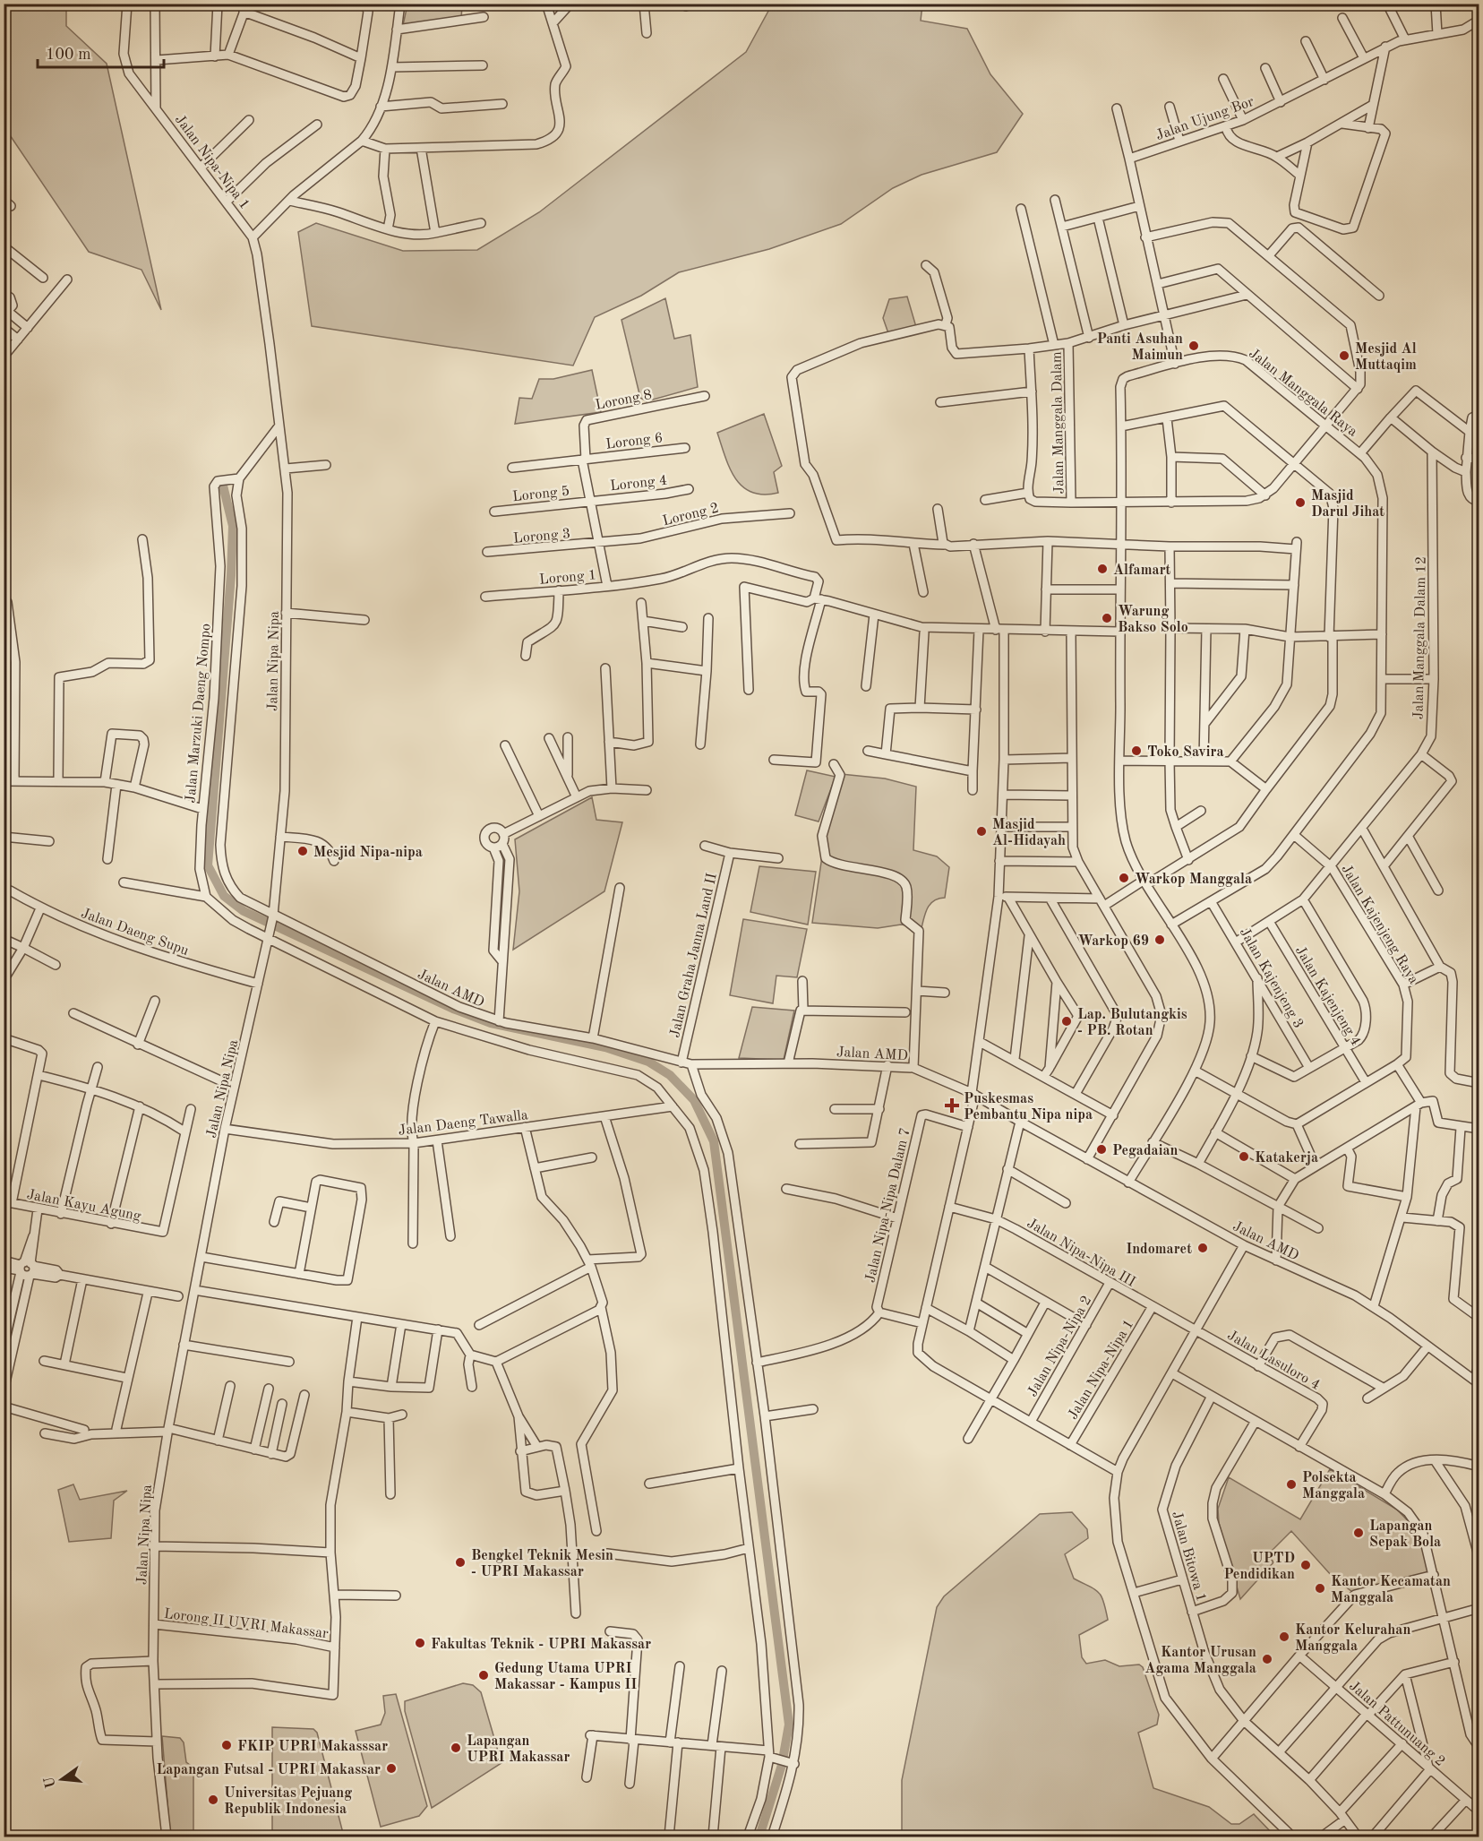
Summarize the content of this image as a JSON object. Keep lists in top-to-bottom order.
{
  "streets": {
    "street": [
      "Jalan Ujung Bor",
      "Jalan Nipa-Nipa 1",
      "Jalan Manggala Raya",
      "Lorong 8",
      "Jalan Manggala Dalam",
      "Lorong 6",
      "Lorong 4",
      "Lorong 5",
      "Lorong 2",
      "Lorong 3",
      "Lorong 1",
      "Jalan Manggala Dalam 12",
      "Jalan Nipa Nipa",
      "Jalan Marzuki Daeng Nompo",
      "Jalan Kajenjeng Raya",
      "Jalan Daeng Supu",
      "Jalan Graha Janna Land II",
      "Jalan Kajenjeng 3",
      "Jalan AMD",
      "Jalan Kajenjeng 4",
      "Jalan Daeng Tawalla",
      "Jalan Kayu Agung",
      "Jalan Nipa-Nipa Dalam 7",
      "Jalan Nipa-Nipa III",
      "Jalan Nipa-Nipa 2",
      "Jalan Lasuloro 4",
      "Jalan Bitowa 1",
      "Lorong II UVRI Makassar",
      "Jalan Pattunuang 2"
    ]
  },
  "crossings": [
    ["Jalan Nipa-Nipa 1", "Jalan Nipa Nipa"],
    ["Jalan Nipa-Nipa 1", "Jalan Nipa-Nipa III"],
    ["Jalan Manggala Raya", "Jalan Kajenjeng Raya"],
    ["Jalan Manggala Raya", "Jalan Kajenjeng 3"],
    ["Jalan Manggala Raya", "Jalan AMD"],
    ["Lorong 8", "Lorong 6"],
    ["Lorong 4", "Lorong 5"],
    ["Lorong 2", "Lorong 3"],
    ["Jalan Manggala Dalam 12", "Jalan Kajenjeng Raya"],
    ["Jalan Manggala Dalam 12", "Jalan Kajenjeng 3"],
    ["Jalan Manggala Dalam 12", "Jalan Kajenjeng 4"],
    ["Jalan Nipa Nipa", "Jalan Daeng Supu"],
    ["Jalan Nipa Nipa", "Jalan AMD"],
    ["Jalan Nipa Nipa", "Jalan Daeng Tawalla"],
    ["Jalan Nipa Nipa", "Lorong II UVRI Makassar"],
    ["Jalan Marzuki Daeng Nompo", "Jalan AMD"],
    ["Jalan Graha Janna Land II", "Jalan AMD"],
    ["Jalan Nipa-Nipa III", "Jalan Nipa-Nipa 2"],
    ["Jalan Nipa-Nipa III", "Jalan Lasuloro 4"]
  ],
  "places": {
    "other": [
      "Panti Asuhan Maimun",
      "Mesjid Al Muttaqim",
      "Masjid Darul Jihat",
      "Alfamart",
      "Warung Bakso Solo",
      "Toko Savira",
      "Masjid Al-Hidayah",
      "Mesjid Nipa-nipa",
      "Warkop Manggala",
      "Warkop 69",
      "Lap. Bulutangkis - PB. Rotan",
      "Pegadaian",
      "Katakerja",
      "Indomaret",
      "Polsekta Manggala",
      "Lapangan Sepak Bola",
      "Bengkel Teknik Mesin - UPRI Makassar",
      "UPTD Pendidikan",
      "Kantor Kecamatan Manggala",
      "Kantor Kelurahan Manggala",
      "Fakultas Teknik - UPRI Makassar",
      "Kantor Urusan Agama Manggala",
      "Gedung Utama UPRI Makassar - Kampus II",
      "FKIP UPRI Makasssar",
      "Lapangan UPRI Makassar",
      "Lapangan Futsal - UPRI Makassar",
      "Universitas Pejuang Republik Indonesia"
    ],
    "health": ["Puskesmas Pembantu Nipa nipa"]
  },
  "scale_bar": "100 m",
  "north": "left"
}
